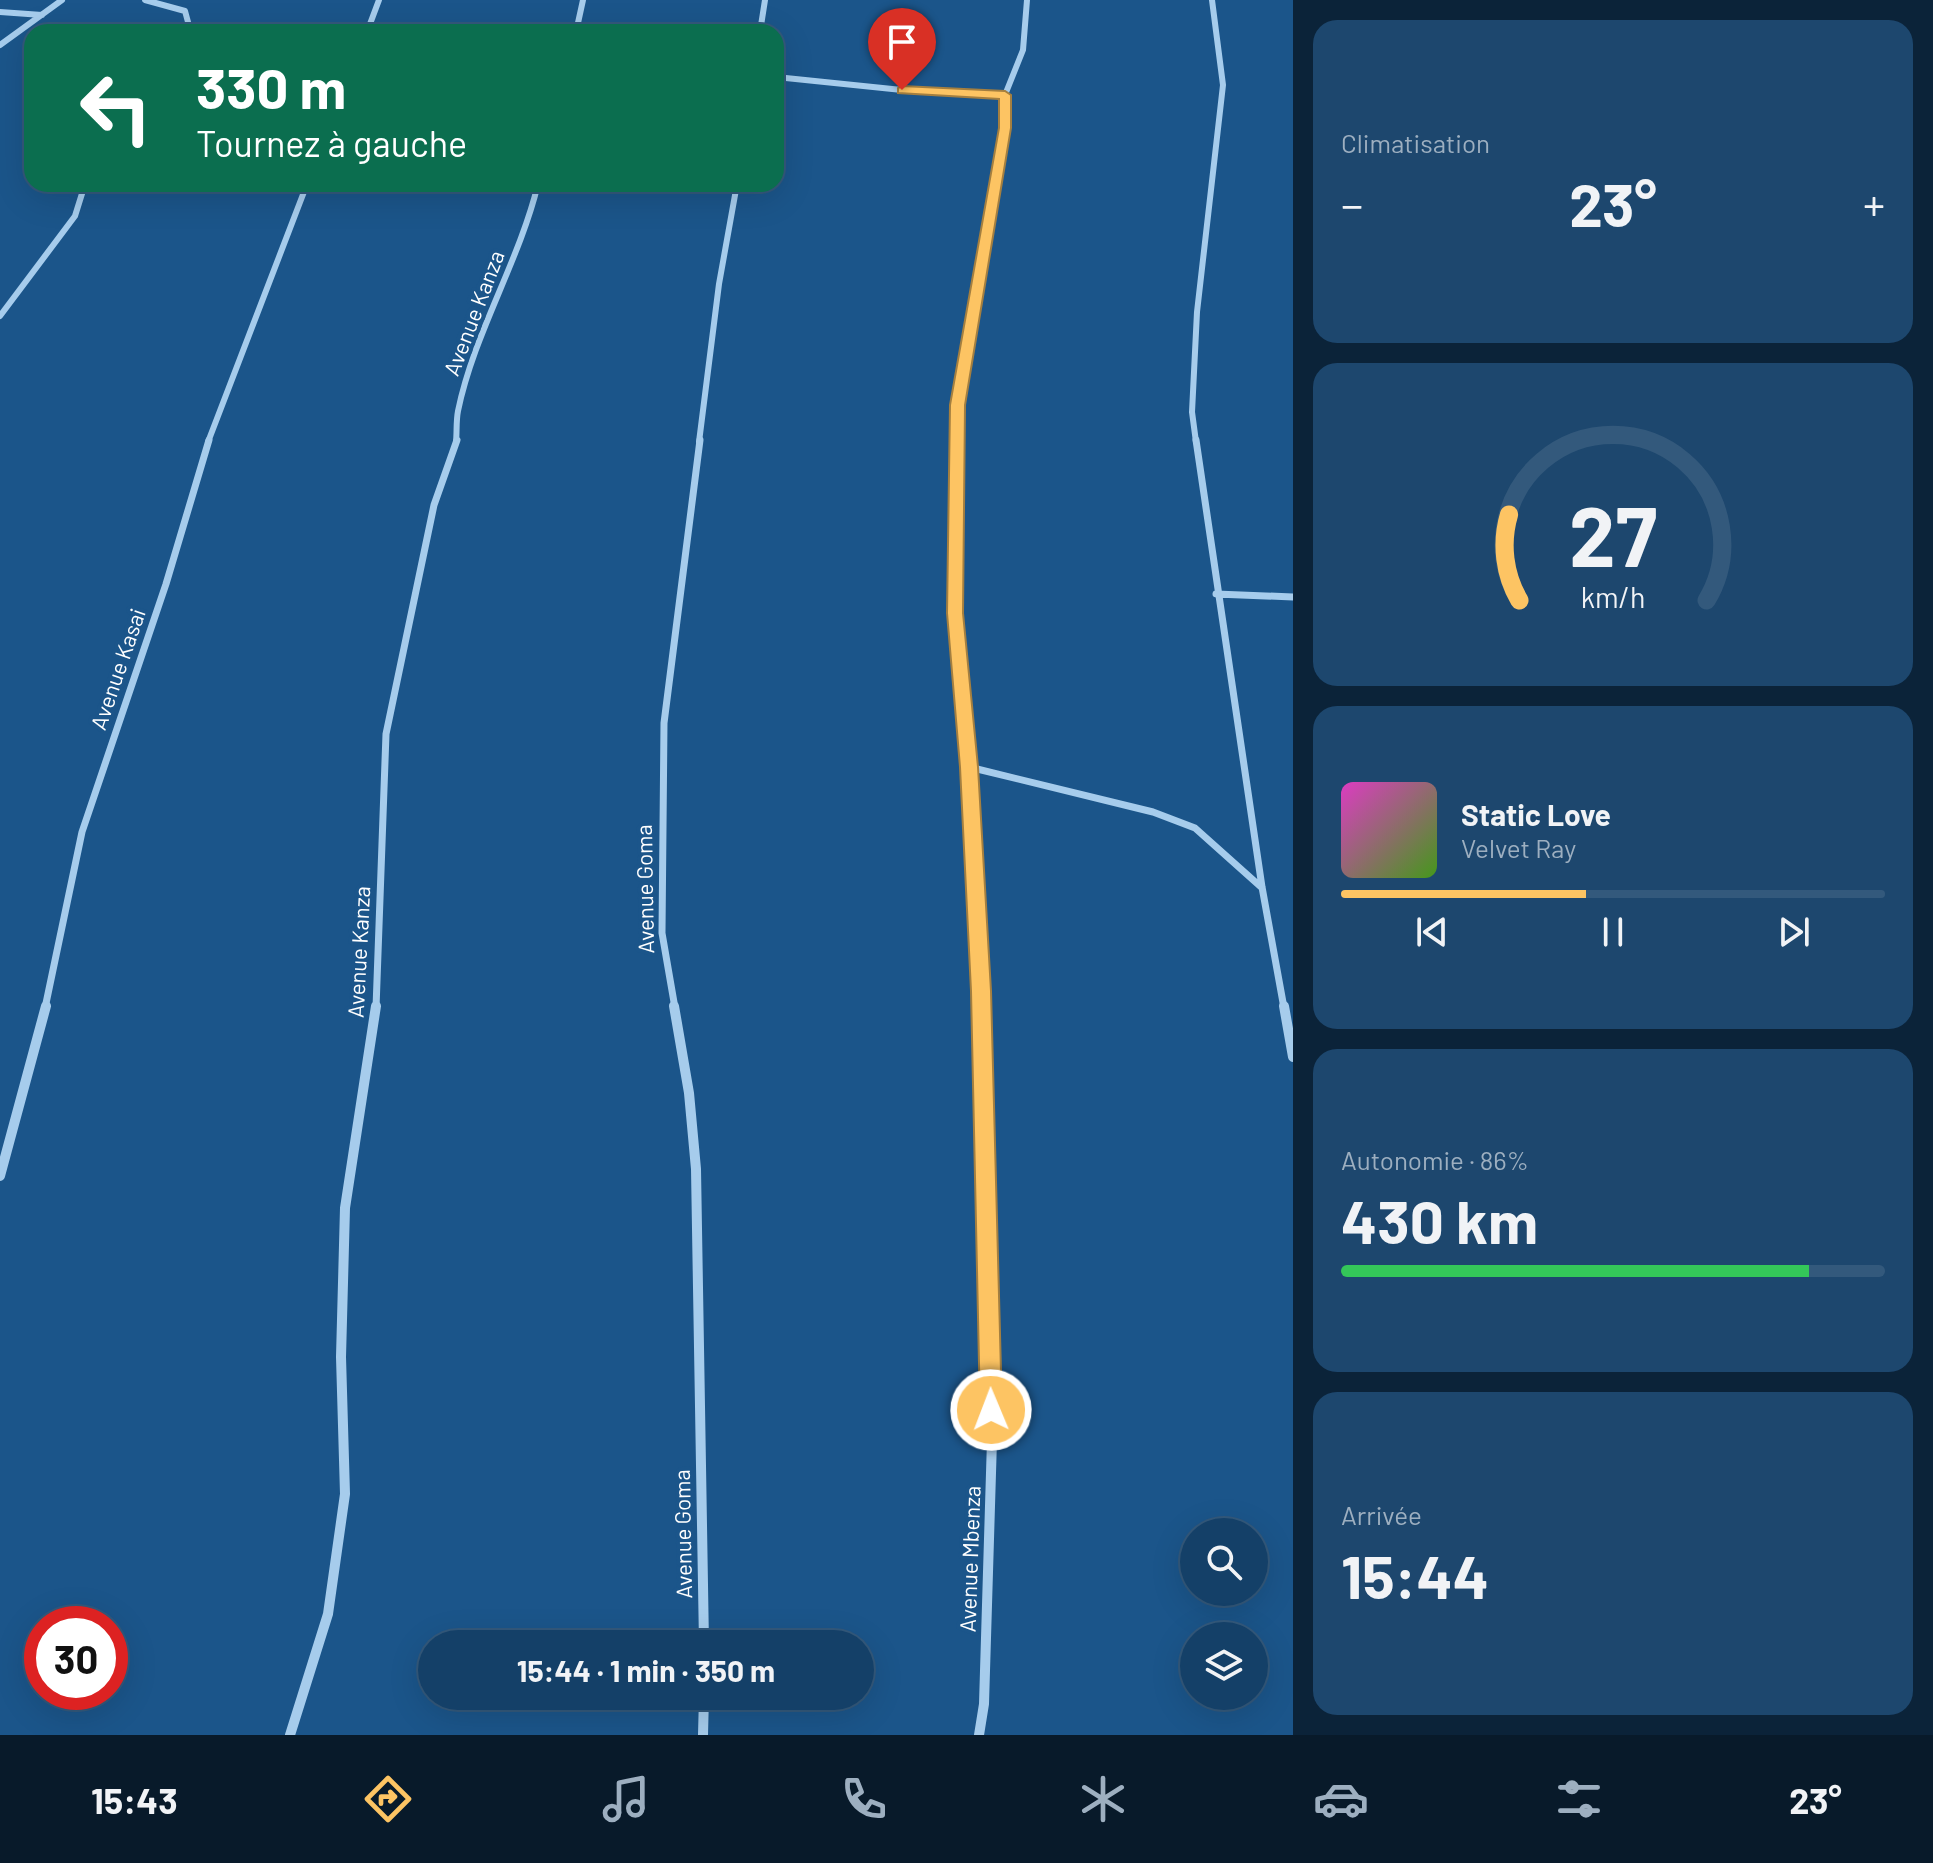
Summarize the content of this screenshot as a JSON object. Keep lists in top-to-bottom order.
{
  "streets": {
    "street": [
      "Avenue Kanza",
      "Avenue Kasai",
      "Avenue Goma",
      "Avenue Mbenza"
    ]
  },
  "page": {
    "tile": [
      "Climatisation",
      ["Autonomie · 86%", "430 km"],
      ["Arrivée", "15:44"]
    ],
    "turn": ["330 m", "Tournez à gauche"],
    "heat": ["−", "23°", "+"],
    "song": ["Static Love", "Velvet Ray"],
    "limit": "30",
    "trip": "15:44 · 1 min · 350 m",
    "tabs": ["15:43", "23°"],
    "gauge": ["27", "km/h"]
  }
}
